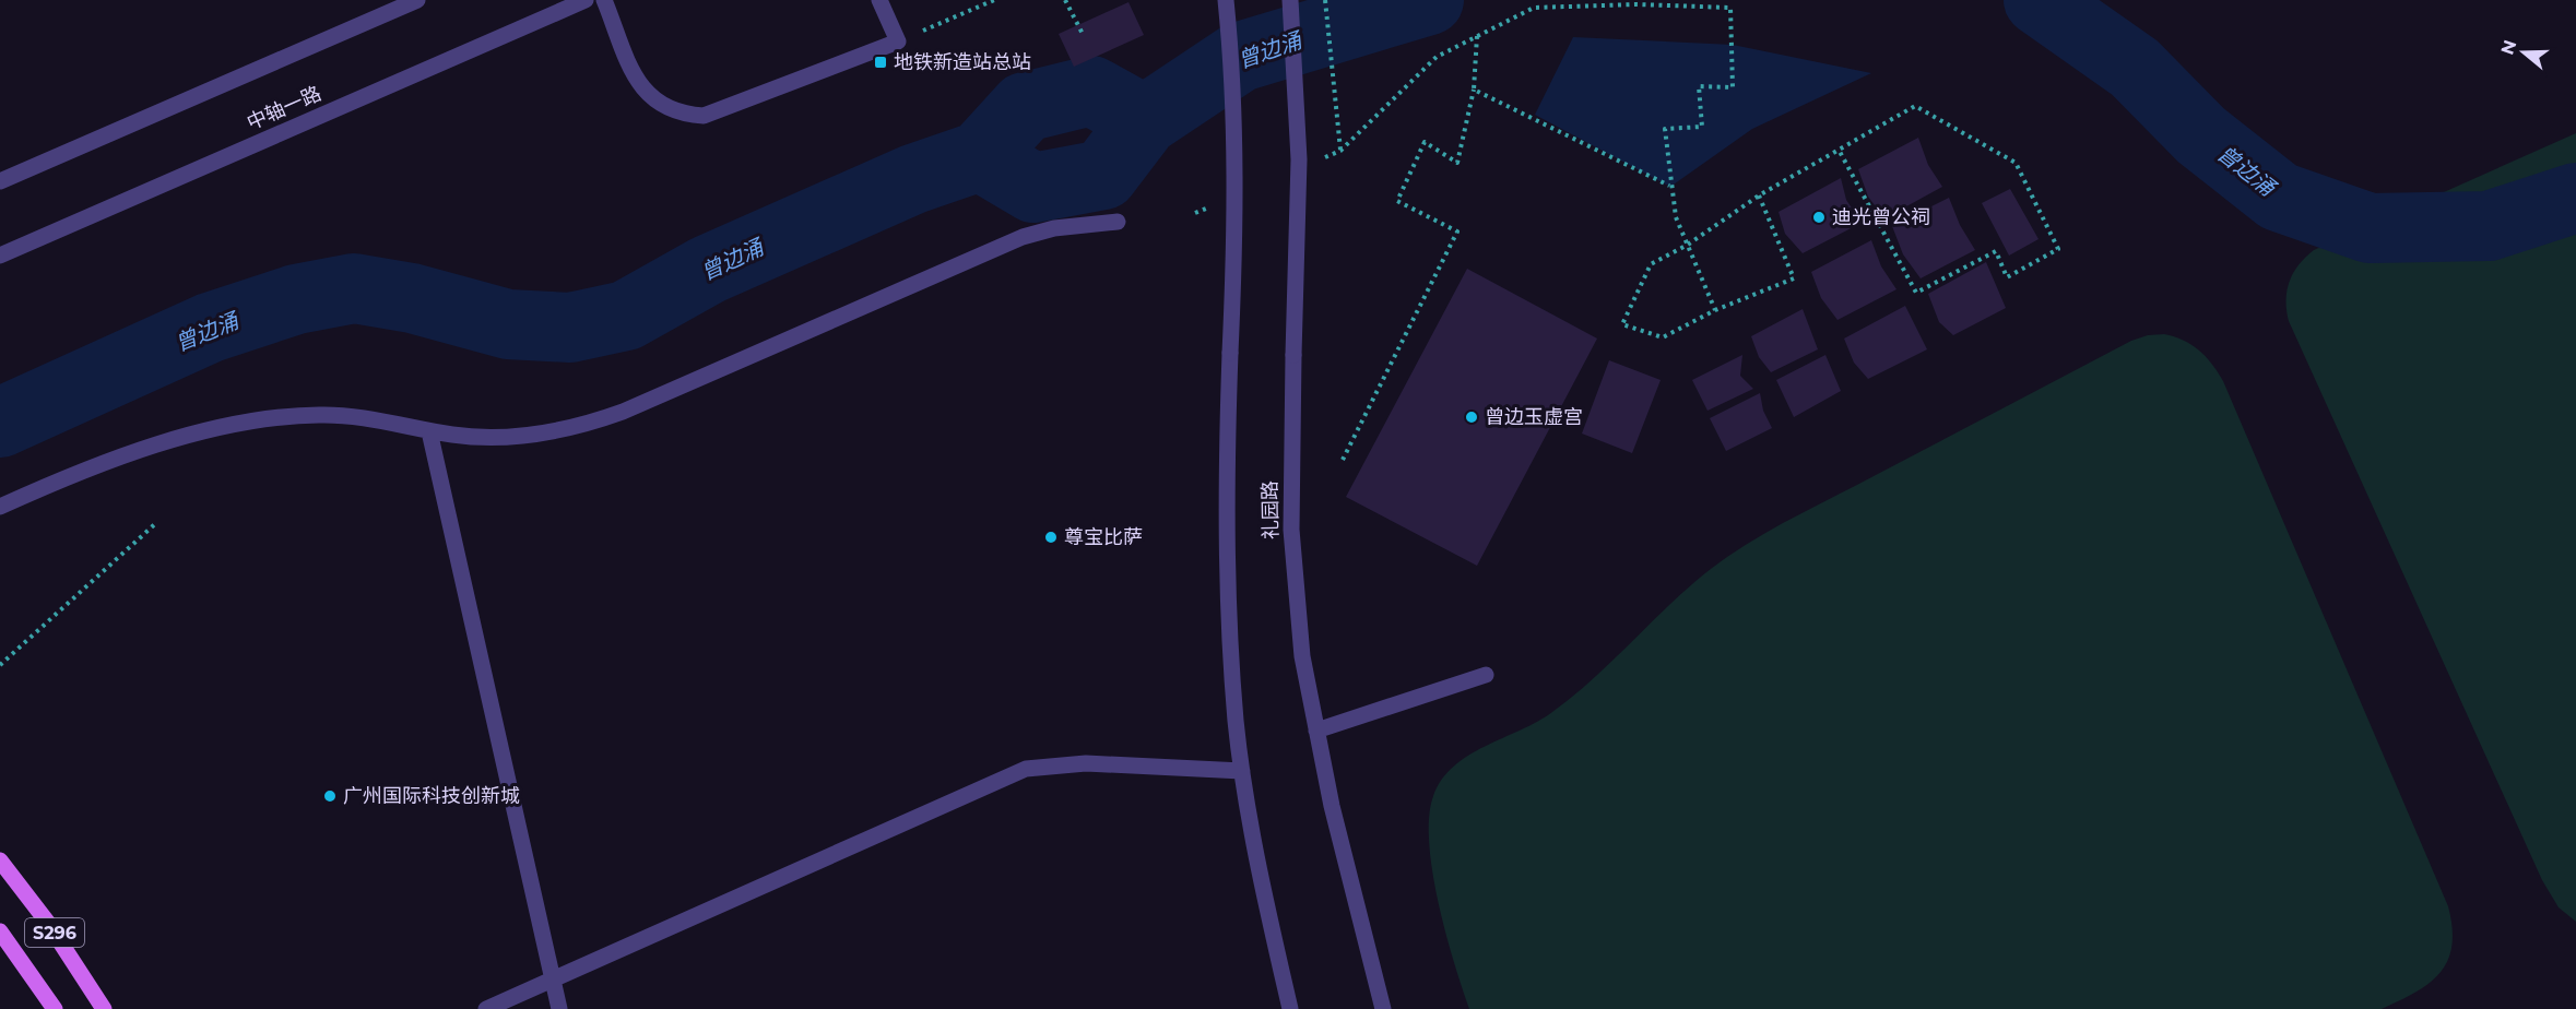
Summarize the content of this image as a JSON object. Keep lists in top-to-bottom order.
{
  "streets": {
    "main road": ["S296"],
    "street": ["中轴一路", "礼园路"]
  },
  "water": ["曾边涌"],
  "places": {
    "transit": ["地铁新造站总站"],
    "other": [
      "迪光曾公祠",
      "曾边玉虚宫",
      "尊宝比萨",
      "广州国际科技创新城"
    ]
  },
  "north": "left"
}
